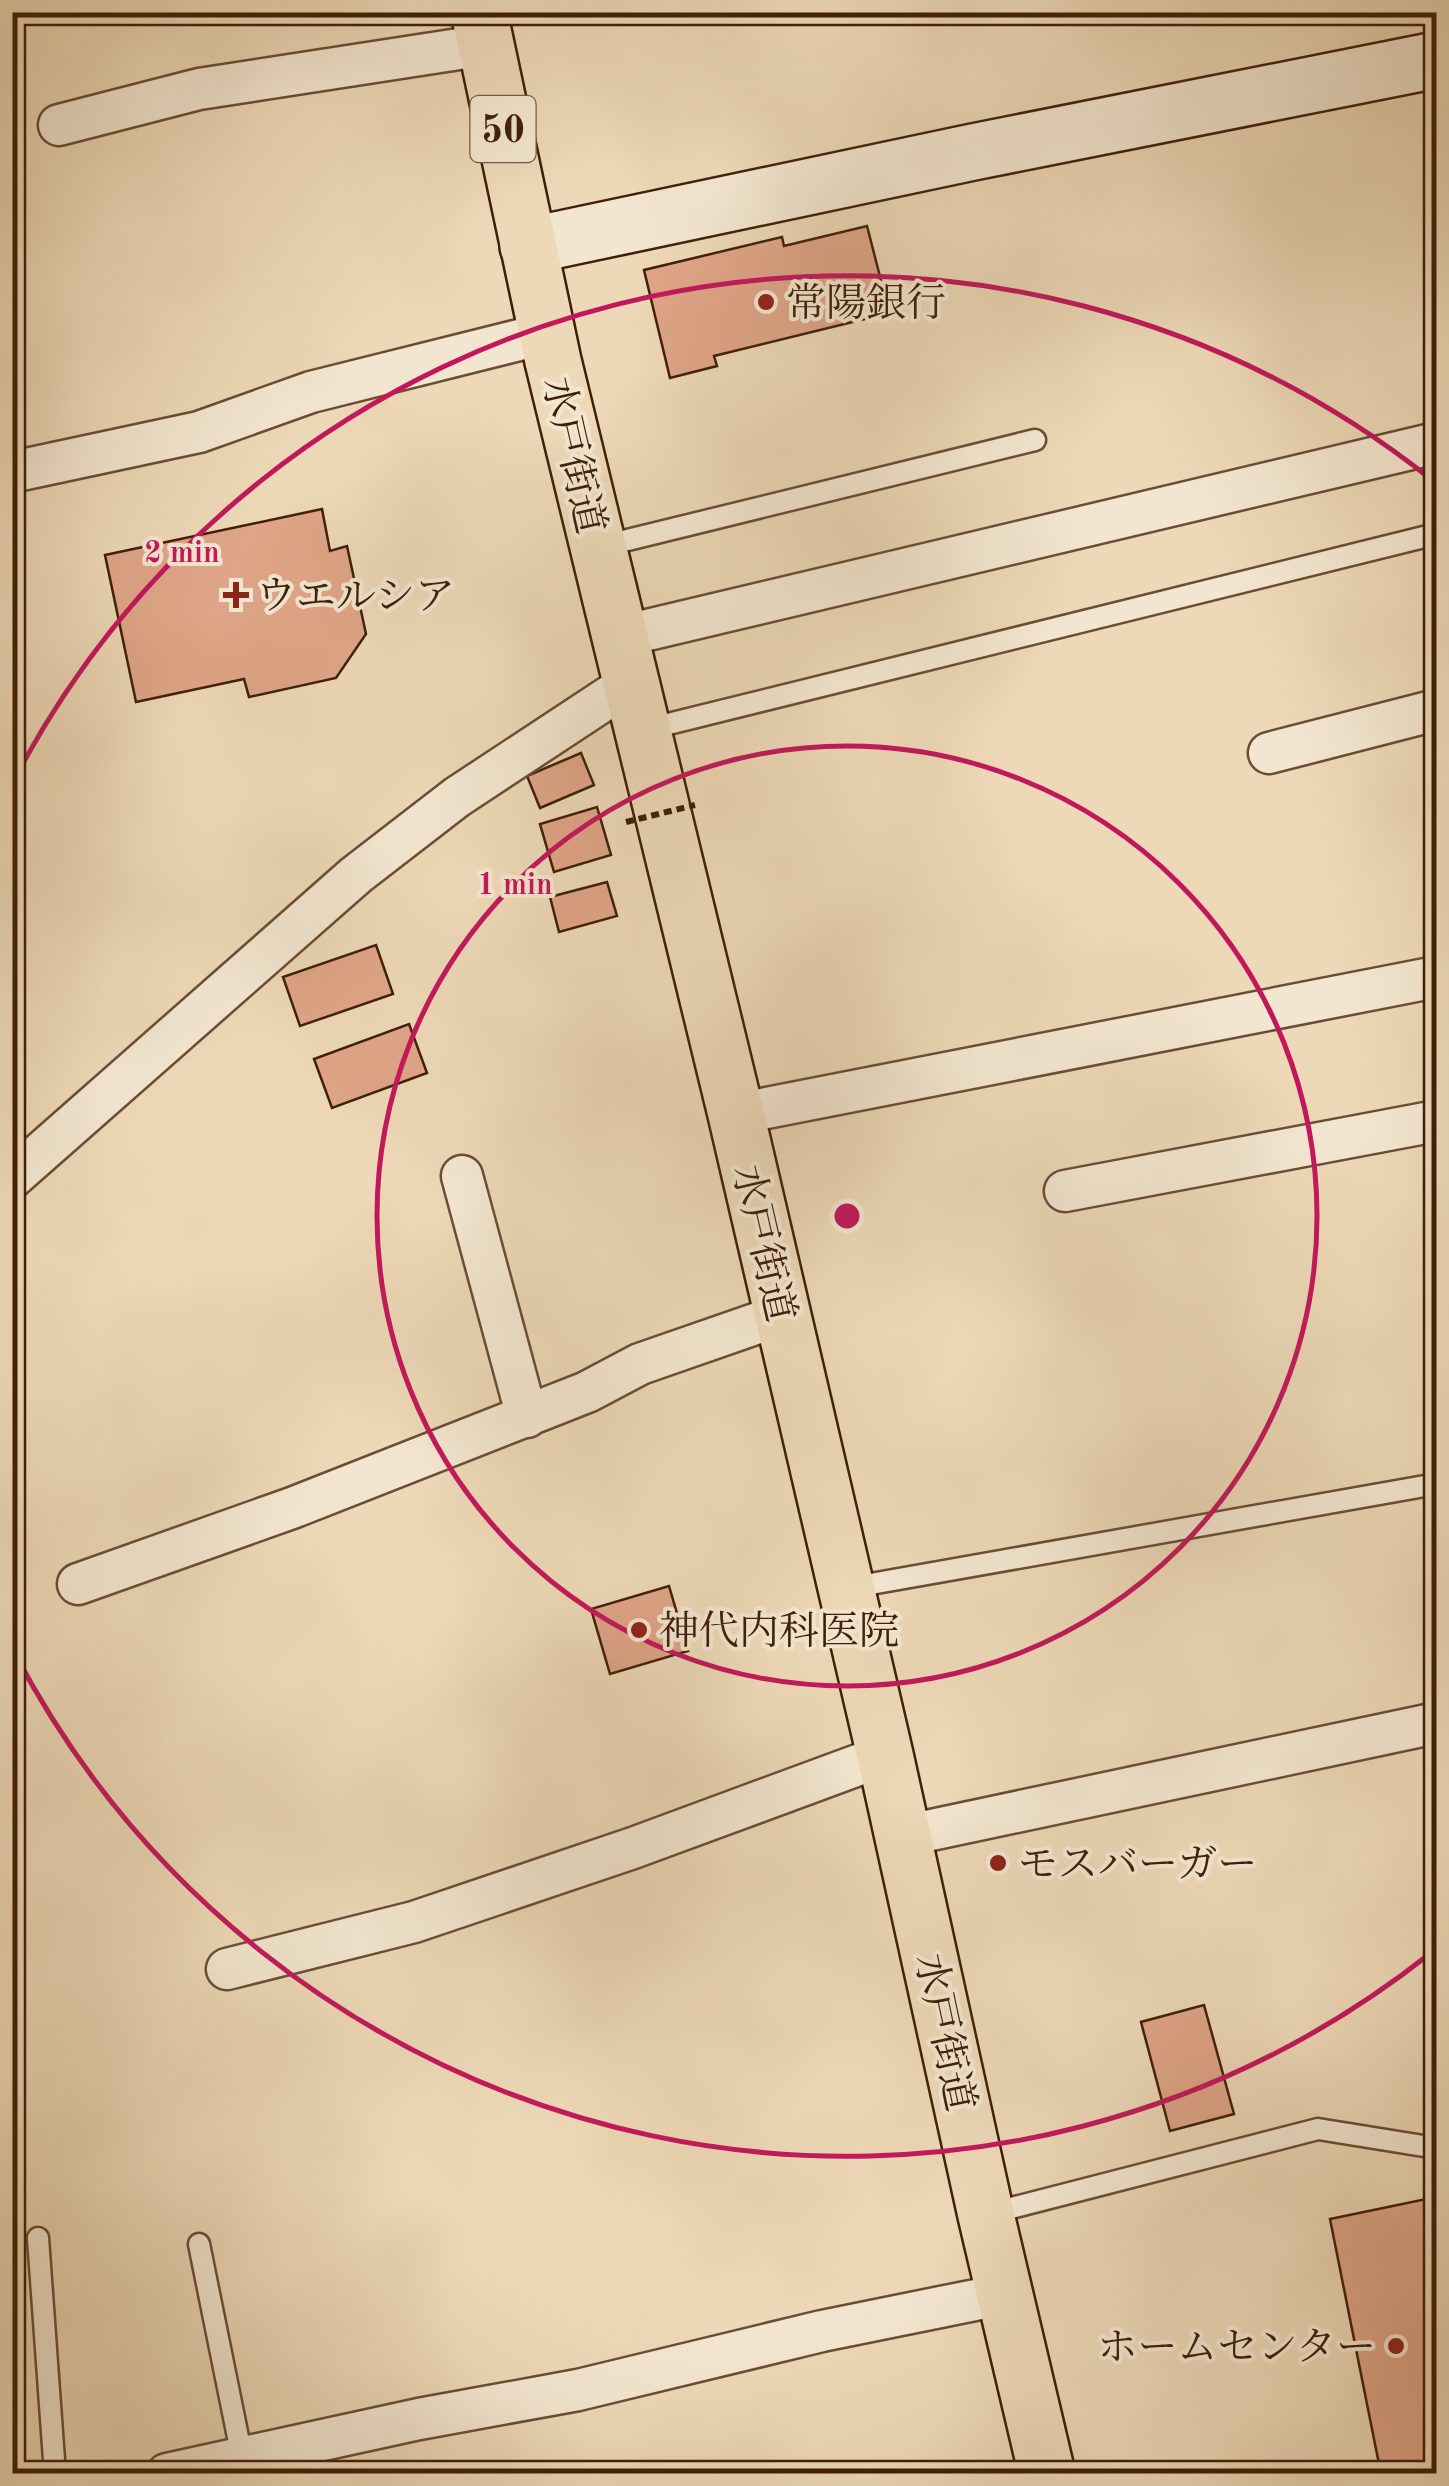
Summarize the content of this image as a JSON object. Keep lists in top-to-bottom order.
{
  "streets": {
    "main road": ["50", "水戸街道"]
  },
  "places": {
    "other": [
      "常陽銀行",
      "神代内科医院",
      "モスバーガー",
      "ホームセンター"
    ],
    "health": ["ウエルシア"]
  },
  "rings": ["2 min", "1 min"]
}
